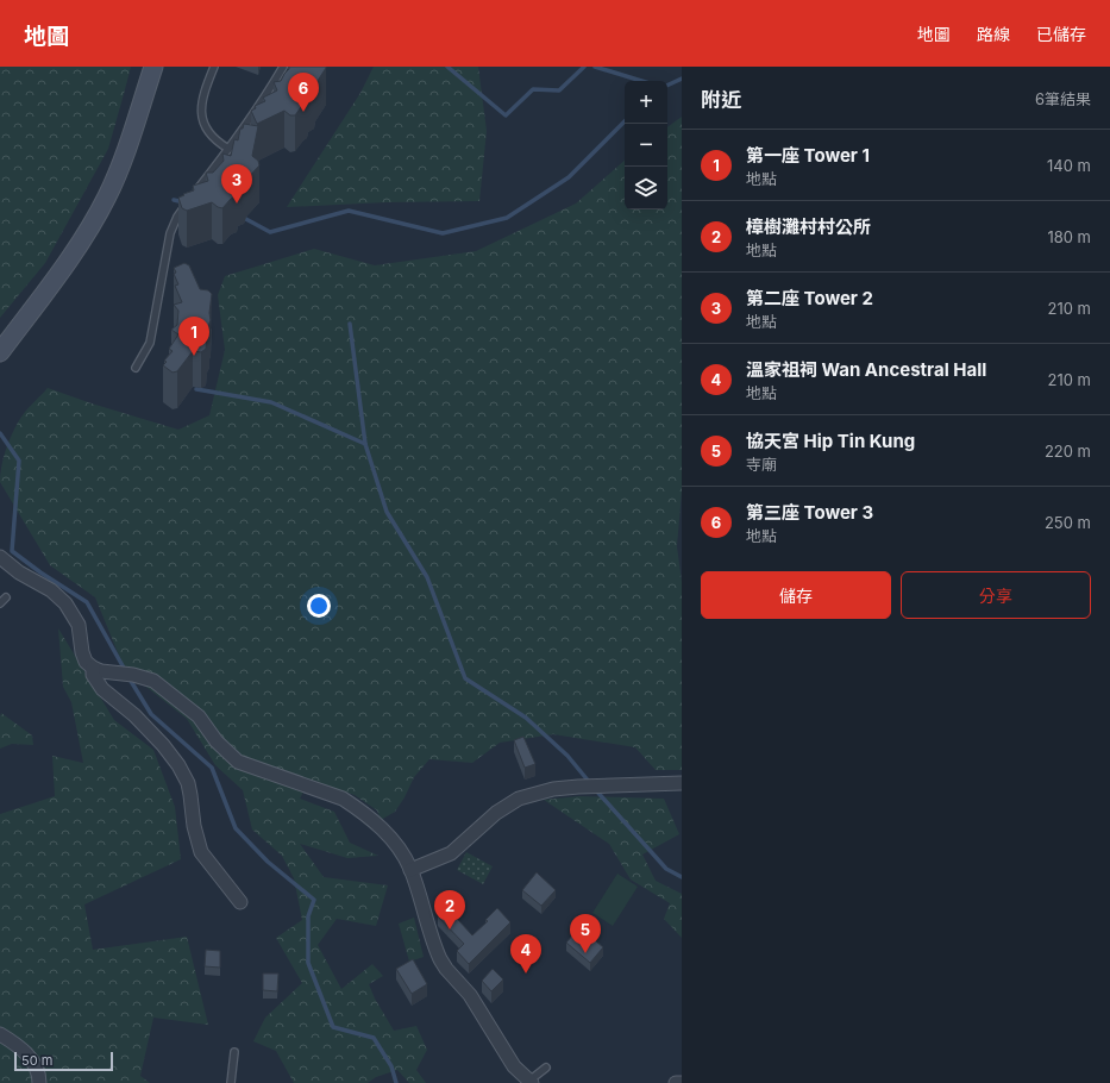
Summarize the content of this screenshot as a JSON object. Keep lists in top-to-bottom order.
{
  "scale_bar": "50 m",
  "page": {
    "header": "地圖",
    "nav": ["地圖", "路線", "已儲存"],
    "heading": ["附近", "6筆結果"],
    "pins": [
      "6",
      "3",
      "1",
      "2",
      "5",
      "4"
    ],
    "map_buttons": ["+", "−"],
    "list": [
      {
        "mark": "1",
        "name": "第一座 Tower 1",
        "note": "地點",
        "value": "140 m"
      },
      {
        "mark": "2",
        "name": "樟樹灘村村公所",
        "note": "地點",
        "value": "180 m"
      },
      {
        "mark": "3",
        "name": "第二座 Tower 2",
        "note": "地點",
        "value": "210 m"
      },
      {
        "mark": "4",
        "name": "溫家祖祠 Wan Ancestral Hall",
        "note": "地點",
        "value": "210 m"
      },
      {
        "mark": "5",
        "name": "協天宮 Hip Tin Kung",
        "note": "寺廟",
        "value": "220 m"
      },
      {
        "mark": "6",
        "name": "第三座 Tower 3",
        "note": "地點",
        "value": "250 m"
      }
    ],
    "buttons": ["儲存", "分享"],
    "scale": "50 m"
  }
}
